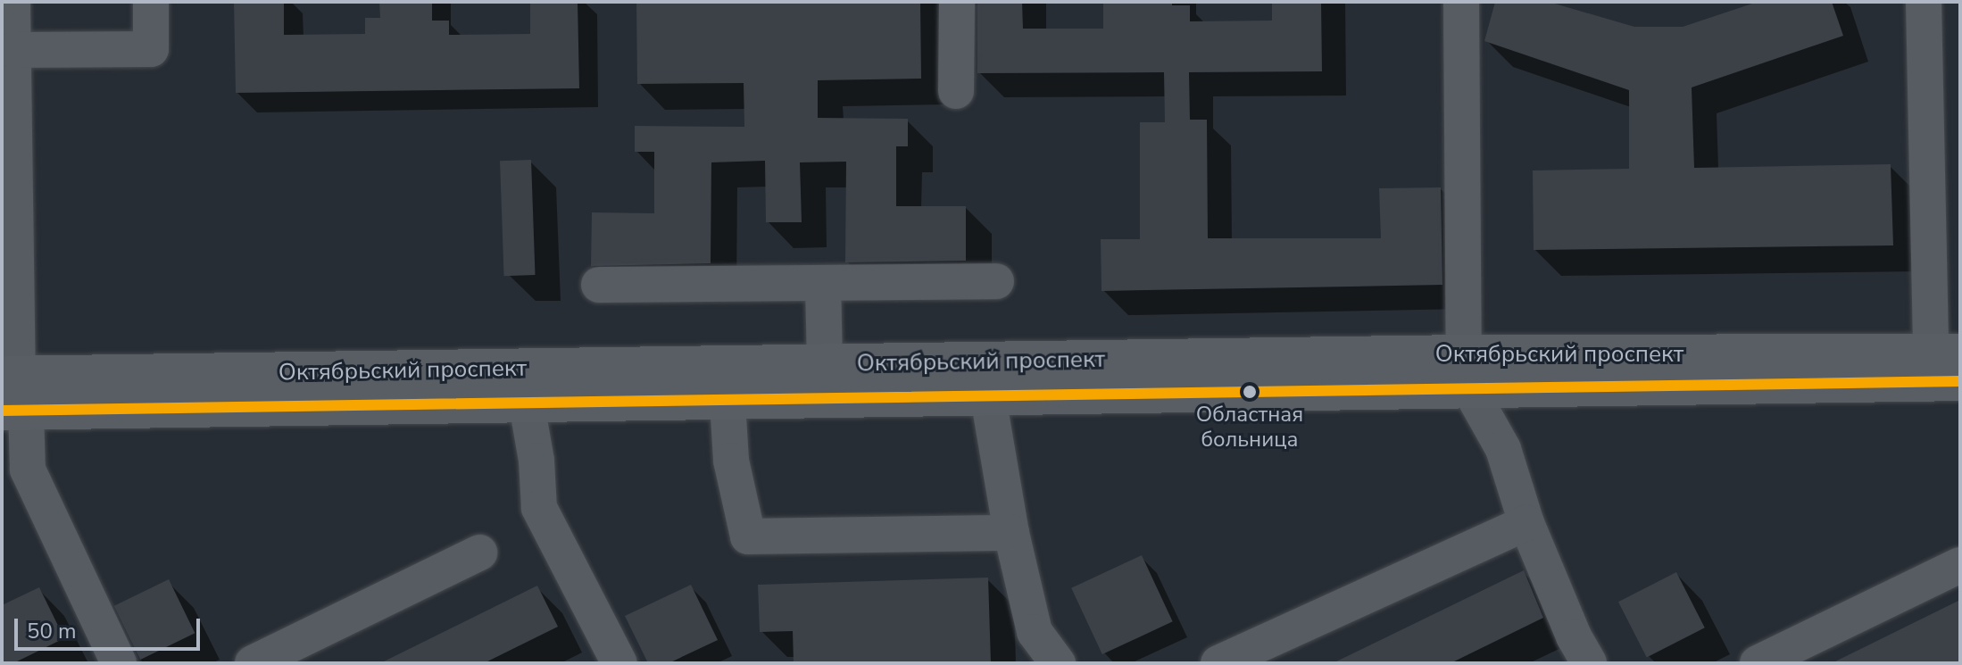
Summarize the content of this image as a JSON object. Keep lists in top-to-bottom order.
{
  "streets": {
    "main road": ["Октябрьский проспект"]
  },
  "places": ["Областная больница"],
  "scale_bar": "50 m"
}
